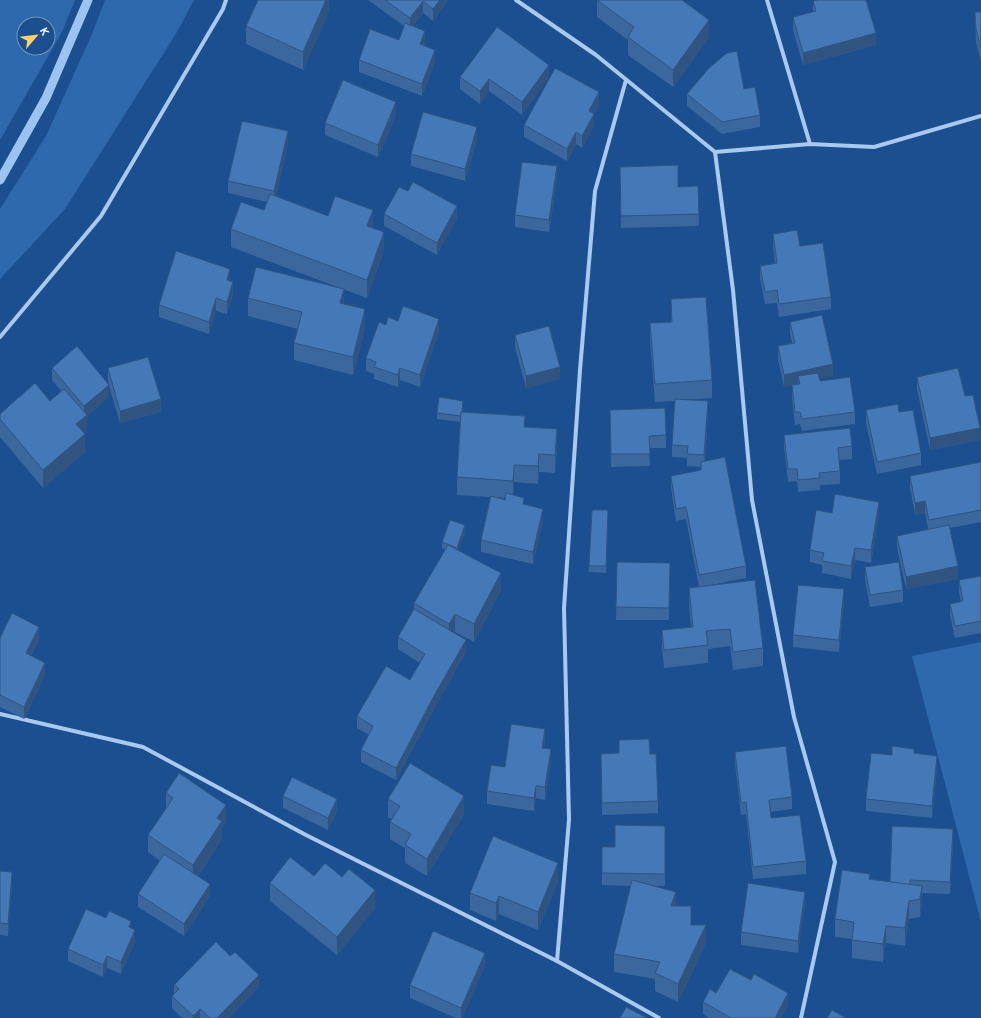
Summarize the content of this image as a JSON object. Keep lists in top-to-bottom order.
{
  "north": "top right"
}
